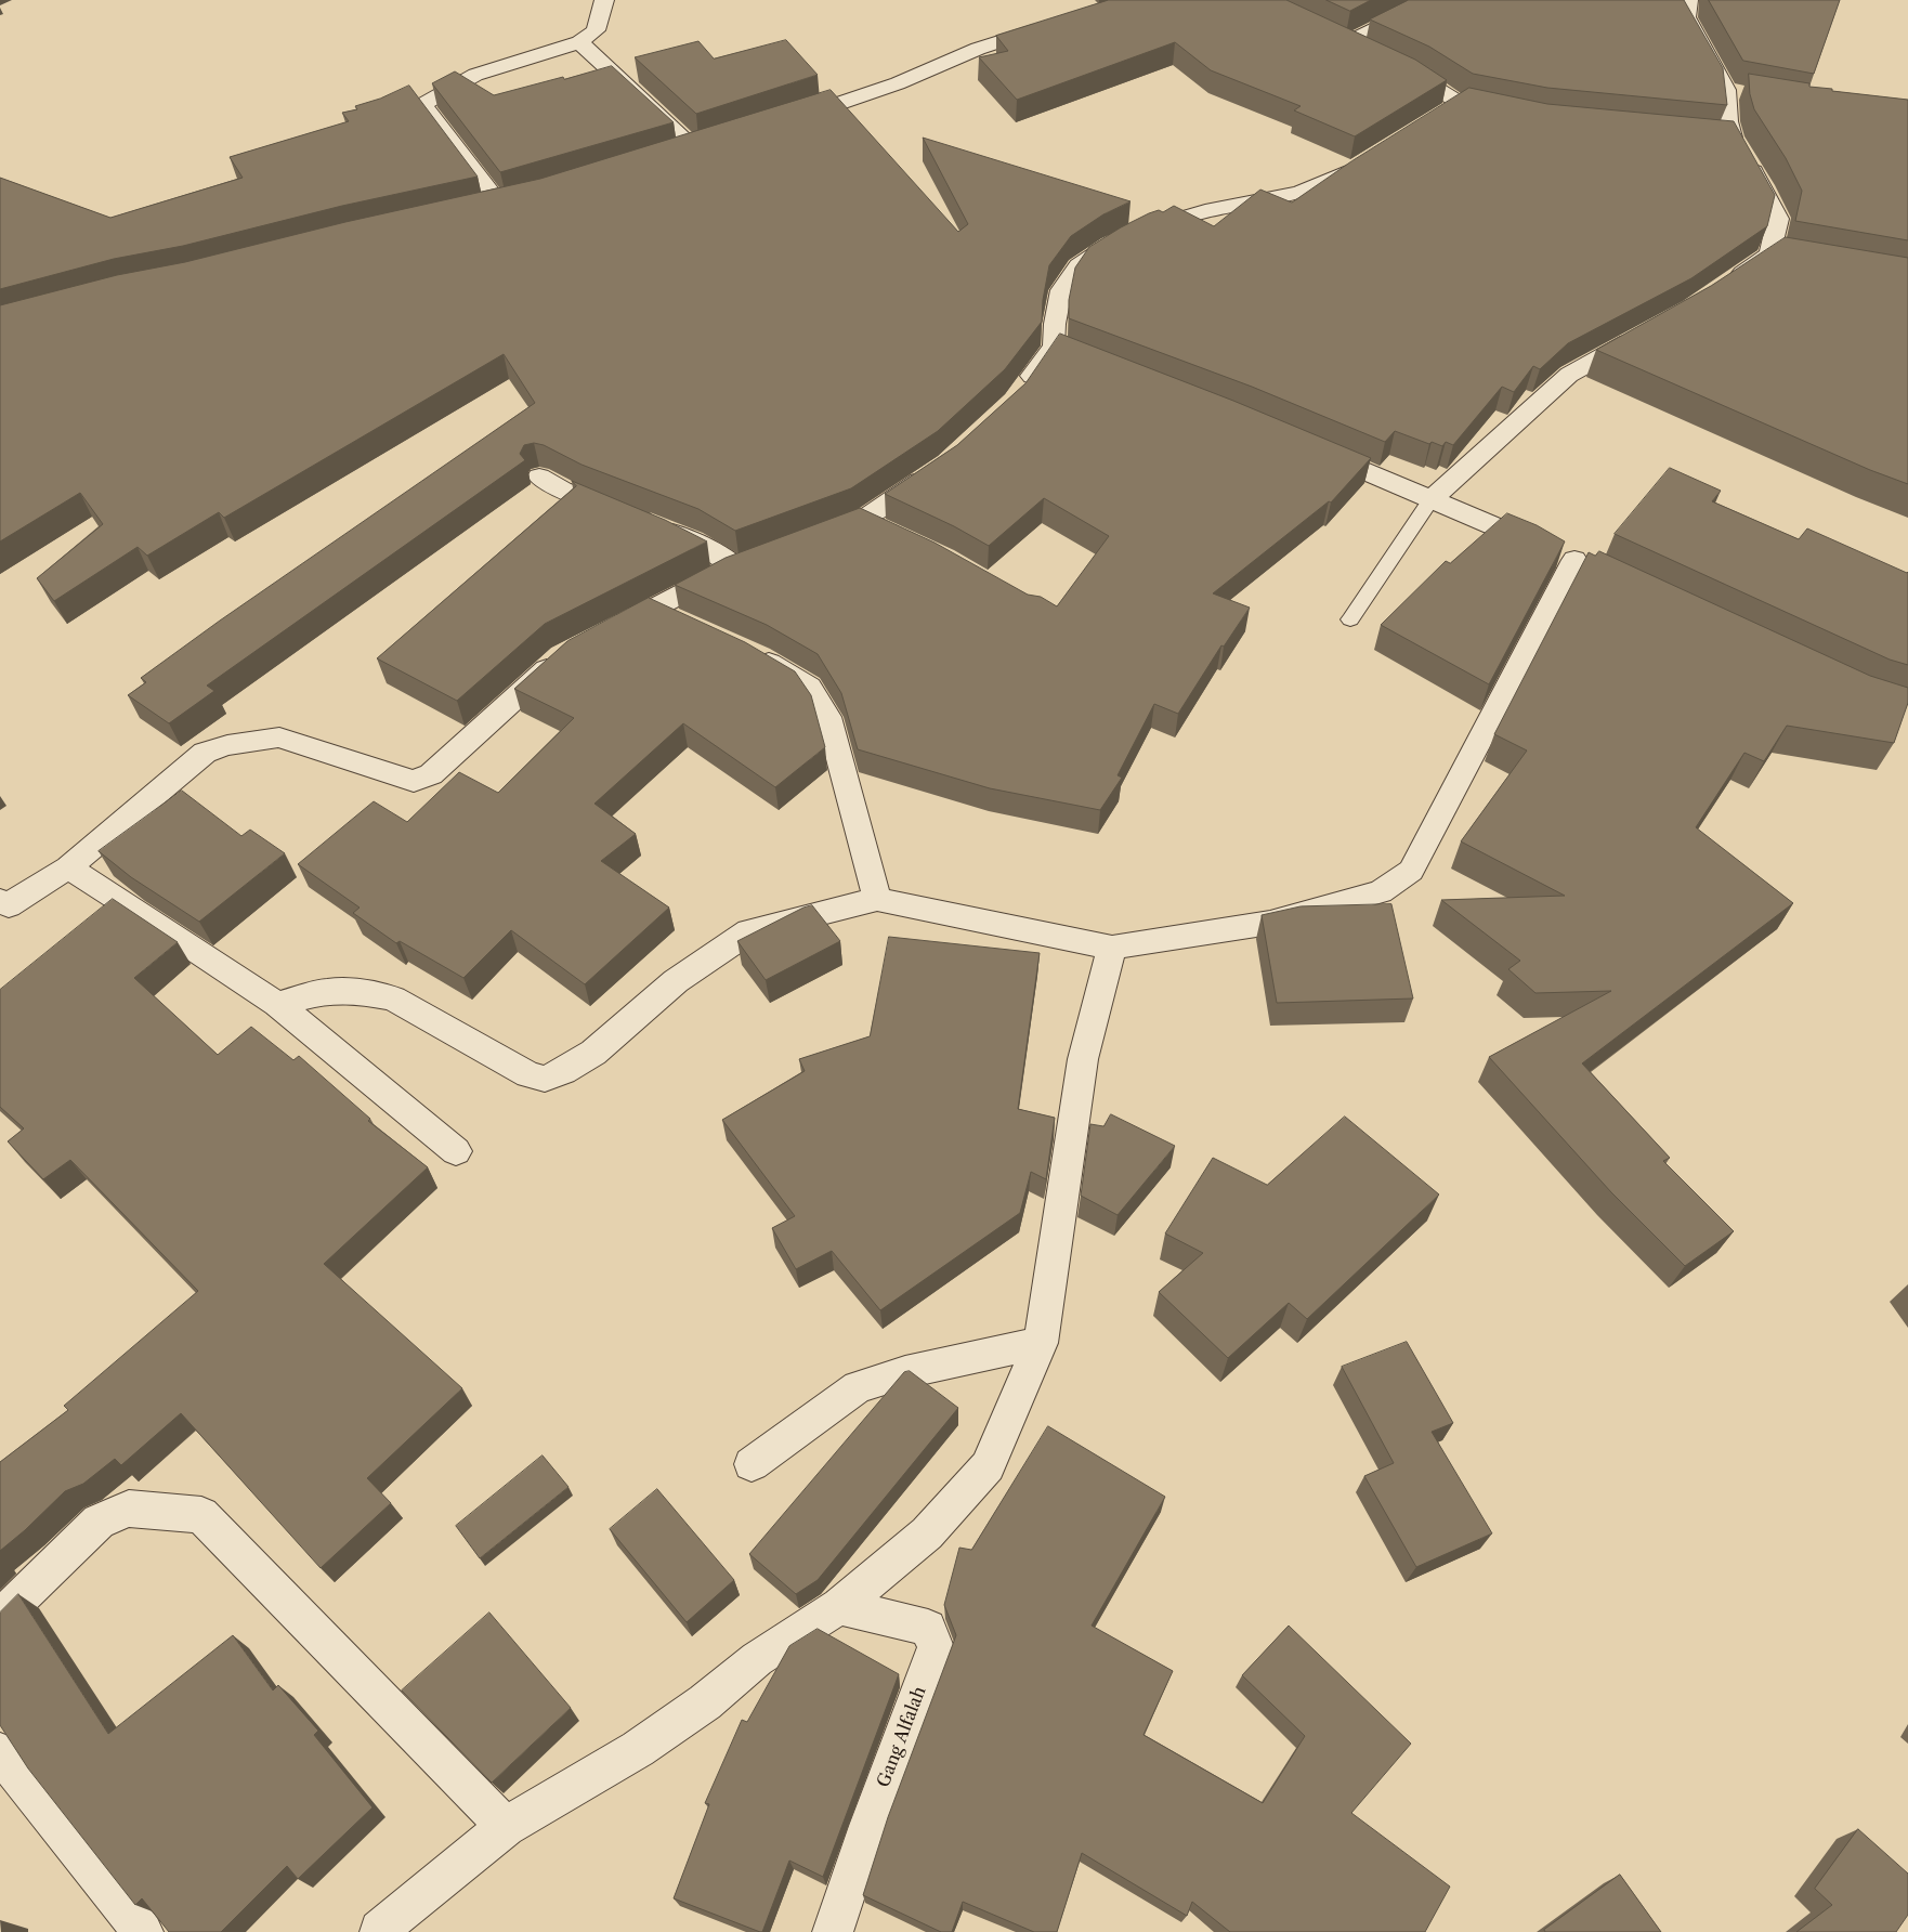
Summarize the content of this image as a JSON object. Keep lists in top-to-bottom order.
{
  "streets": {
    "street": ["Gang Alfalah"]
  }
}
